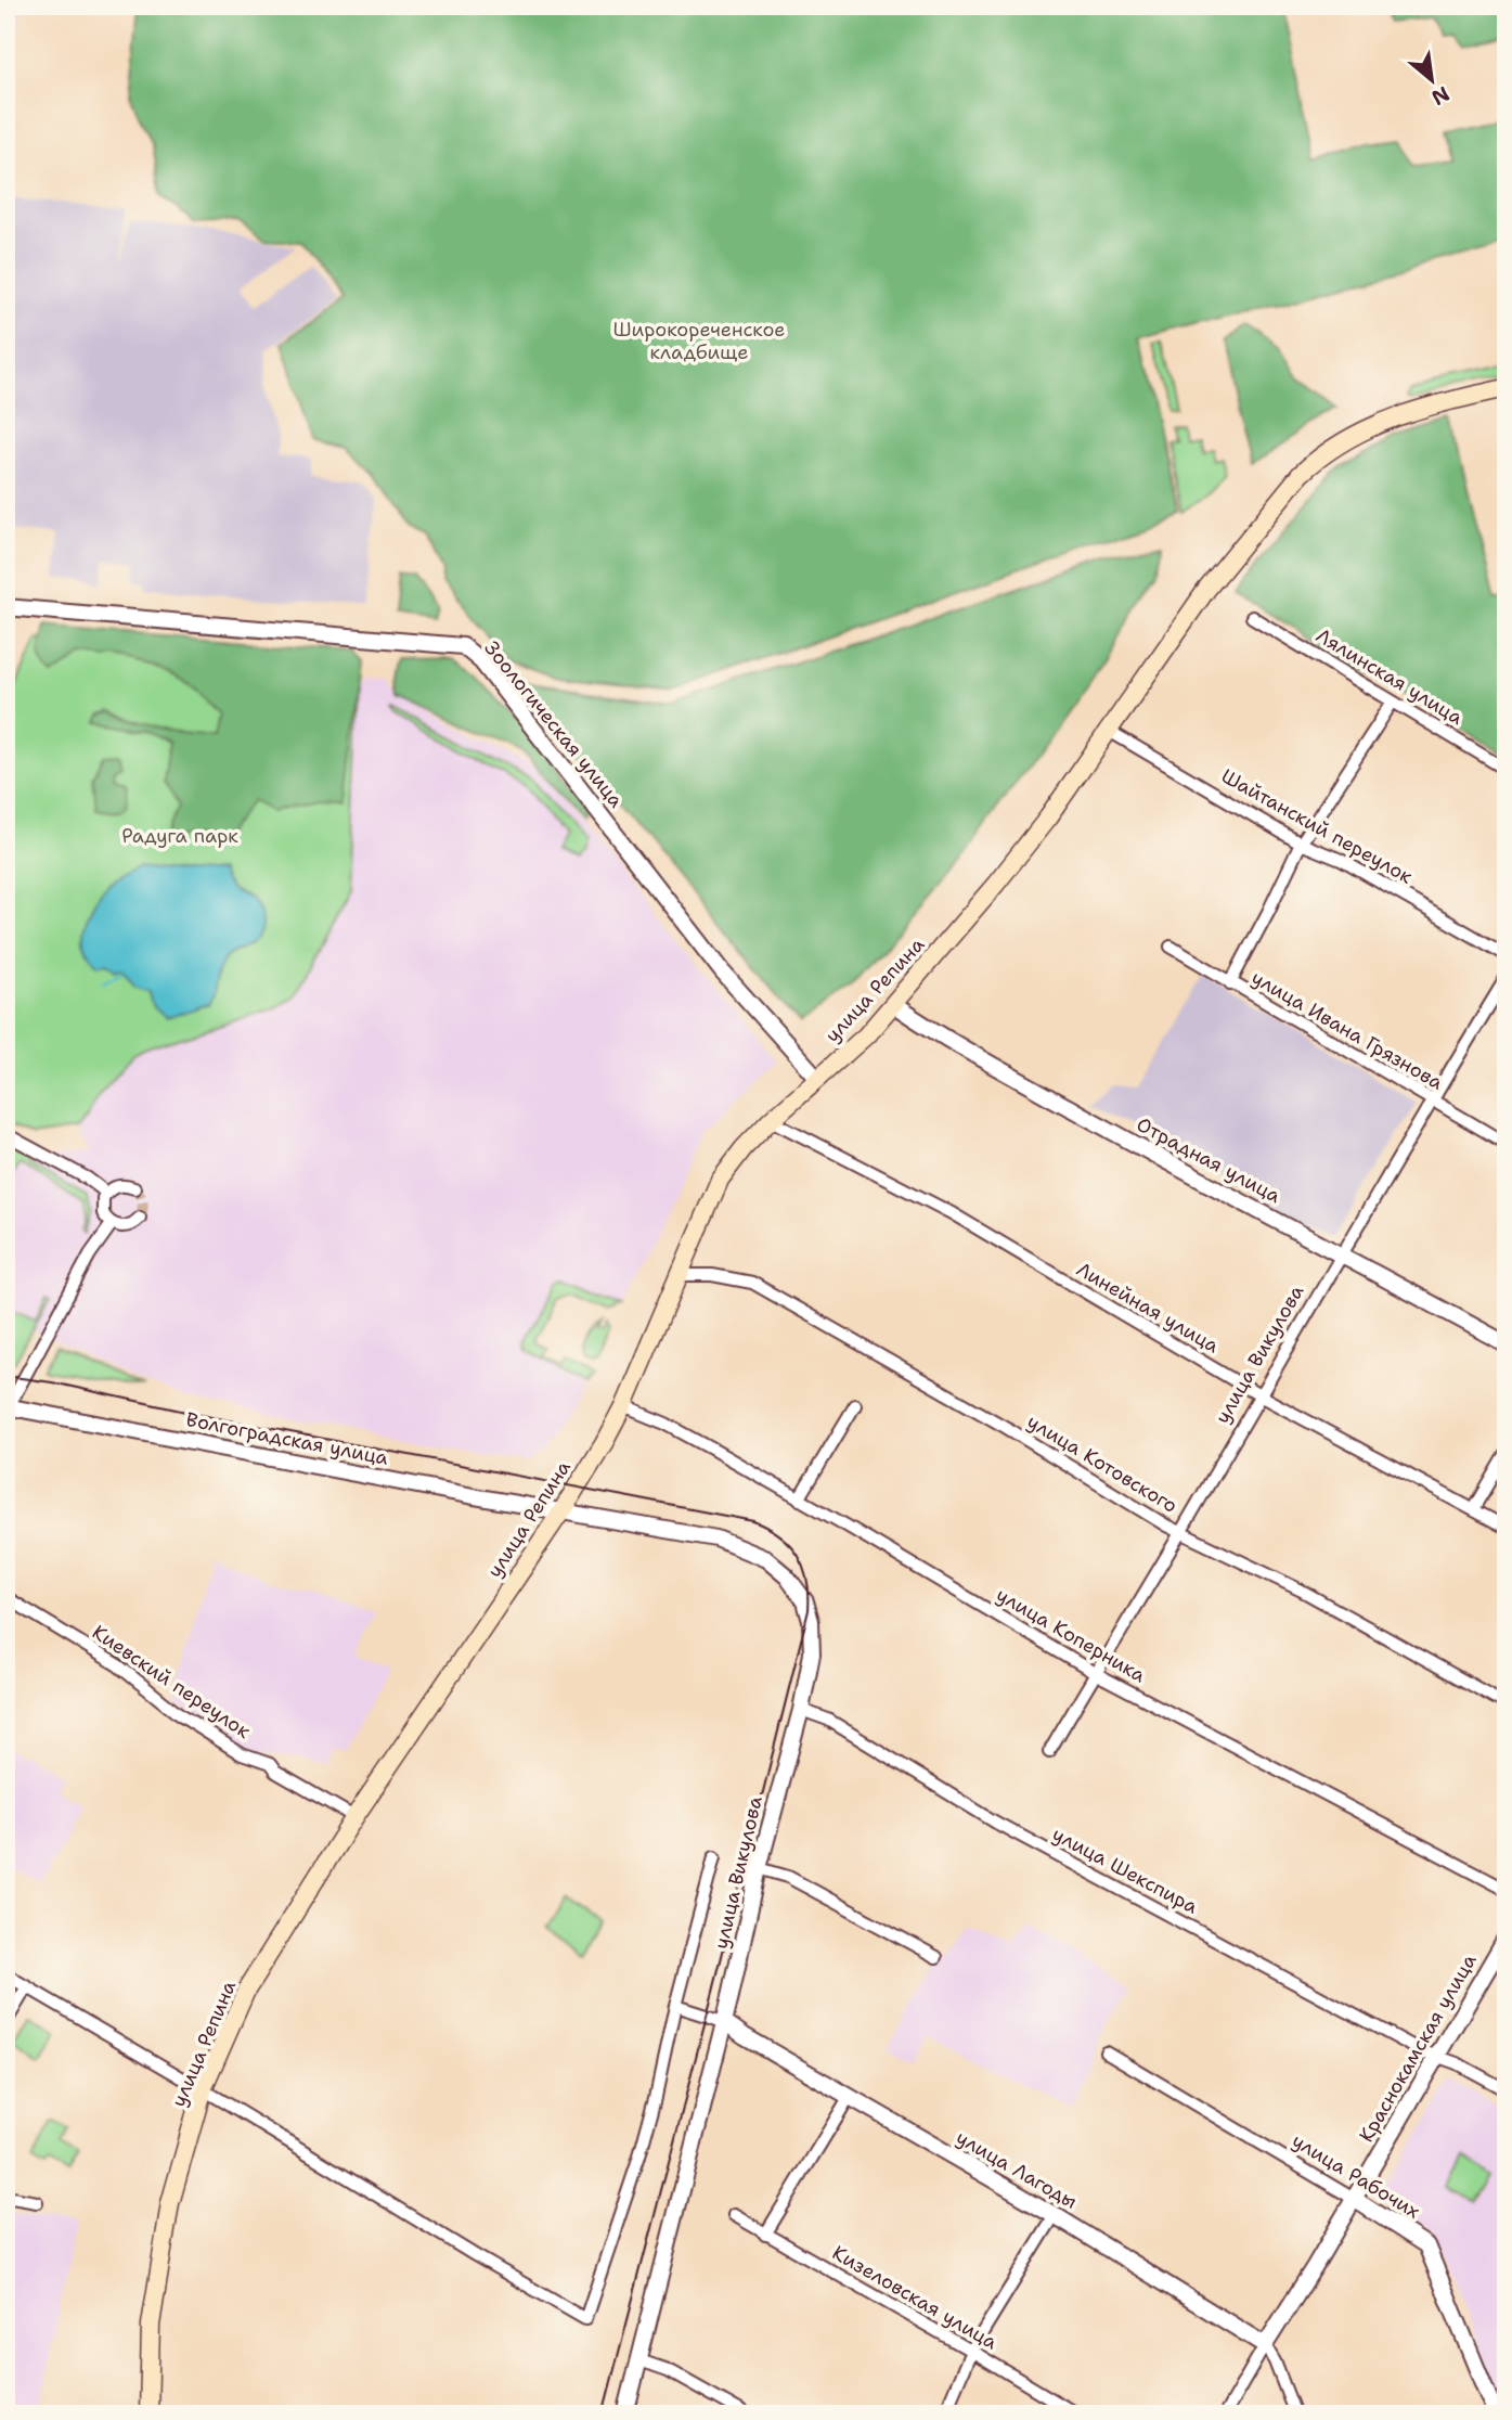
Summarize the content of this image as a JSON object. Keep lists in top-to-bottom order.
{
  "streets": {
    "main road": ["улица Репина"],
    "street": [
      "Лялинская улица",
      "Зоологическая улица",
      "Шайтанский переулок",
      "улица Ивана Грязнова",
      "Отрадная улица",
      "Линейная улица",
      "улица Викулова",
      "Волгоградская улица",
      "улица Котовского",
      "улица Коперника",
      "Киевский переулок",
      "улица Шекспира",
      "Краснокамская улица",
      "улица Лагоды",
      "улица Рабочих",
      "Кизеловская улица"
    ]
  },
  "crossings": [
    ["Зоологическая улица", "улица Репина"],
    ["Шайтанский переулок", "улица Репина"],
    ["улица Репина", "Отрадная улица"],
    ["улица Репина", "Линейная улица"],
    ["улица Репина", "улица Викулова"],
    ["улица Репина", "Волгоградская улица"],
    ["улица Репина", "улица Котовского"],
    ["улица Репина", "улица Коперника"],
    ["улица Репина", "Киевский переулок"],
    ["улица Ивана Грязнова", "улица Викулова"],
    ["Отрадная улица", "улица Викулова"],
    ["Линейная улица", "улица Викулова"],
    ["улица Викулова", "Волгоградская улица"],
    ["улица Викулова", "улица Котовского"],
    ["улица Викулова", "улица Коперника"],
    ["улица Викулова", "улица Шекспира"],
    ["улица Викулова", "улица Лагоды"],
    ["улица Шекспира", "Краснокамская улица"],
    ["Краснокамская улица", "улица Лагоды"],
    ["Краснокамская улица", "улица Рабочих"]
  ],
  "parks": ["Широкореченское кладбище", "Радуга парк"],
  "north": "bottom right"
}
